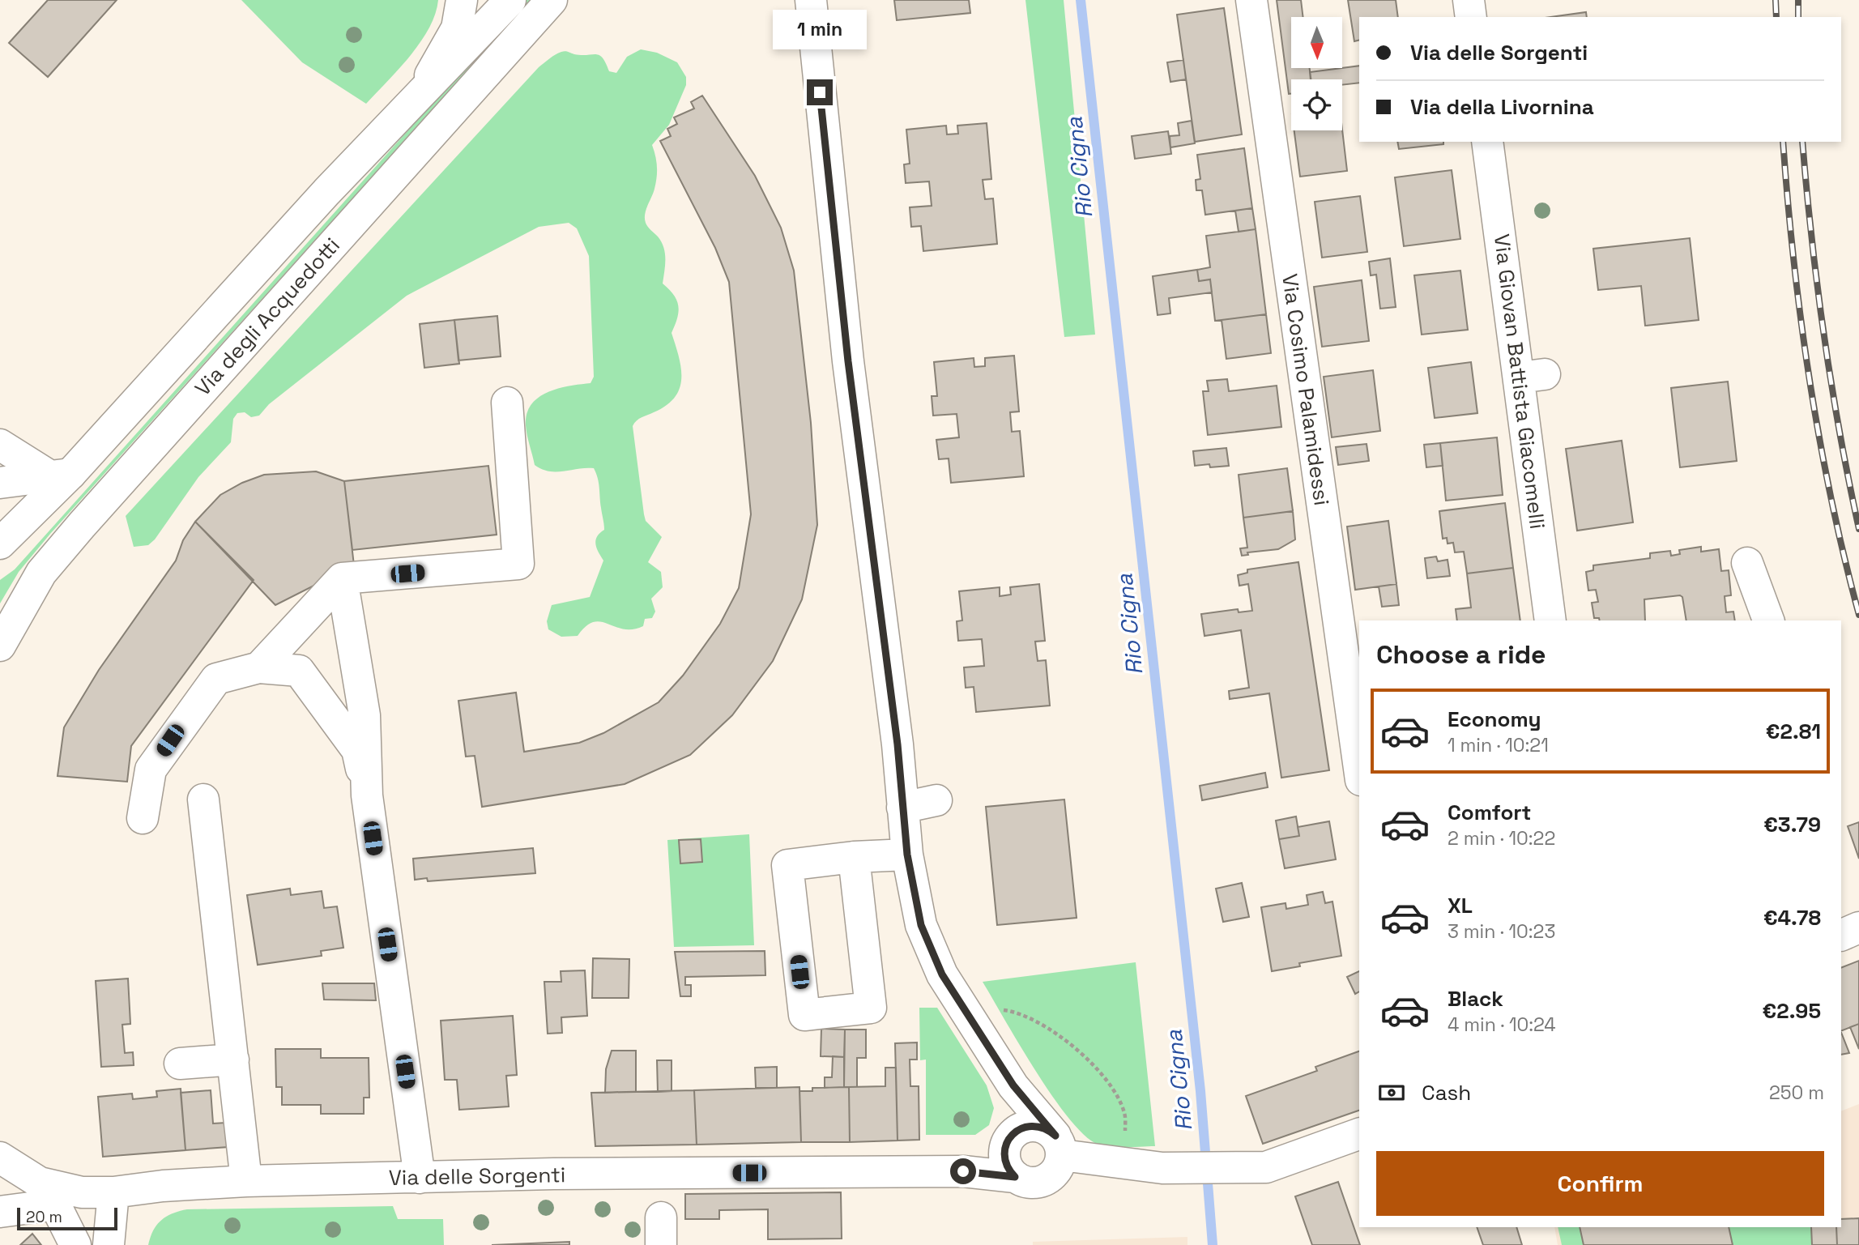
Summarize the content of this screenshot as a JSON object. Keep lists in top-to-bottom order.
{
  "streets": {
    "street": [
      "Via degli Acquedotti",
      "Via Giovan Battista Giacomelli",
      "Via Cosimo Palamidessi",
      "Via delle Sorgenti"
    ]
  },
  "water": ["Rio Cigna"],
  "scale_bar": "20 m",
  "north": "bottom",
  "page": {
    "bubble": "1 min",
    "banner": ["Via delle Sorgenti", "Via della Livornina"],
    "heading": "Choose a ride",
    "list": [
      {
        "name": "Economy",
        "note": "1 min · 10:21",
        "value": "€2.81"
      },
      {
        "name": "Comfort",
        "note": "2 min · 10:22",
        "value": "€3.79"
      },
      {
        "name": "XL",
        "note": "3 min · 10:23",
        "value": "€4.78"
      },
      {
        "name": "Black",
        "note": "4 min · 10:24",
        "value": "€2.95"
      }
    ],
    "pay": ["Cash", "250 m"],
    "buttons": "Confirm",
    "scale": "20 m"
  }
}
